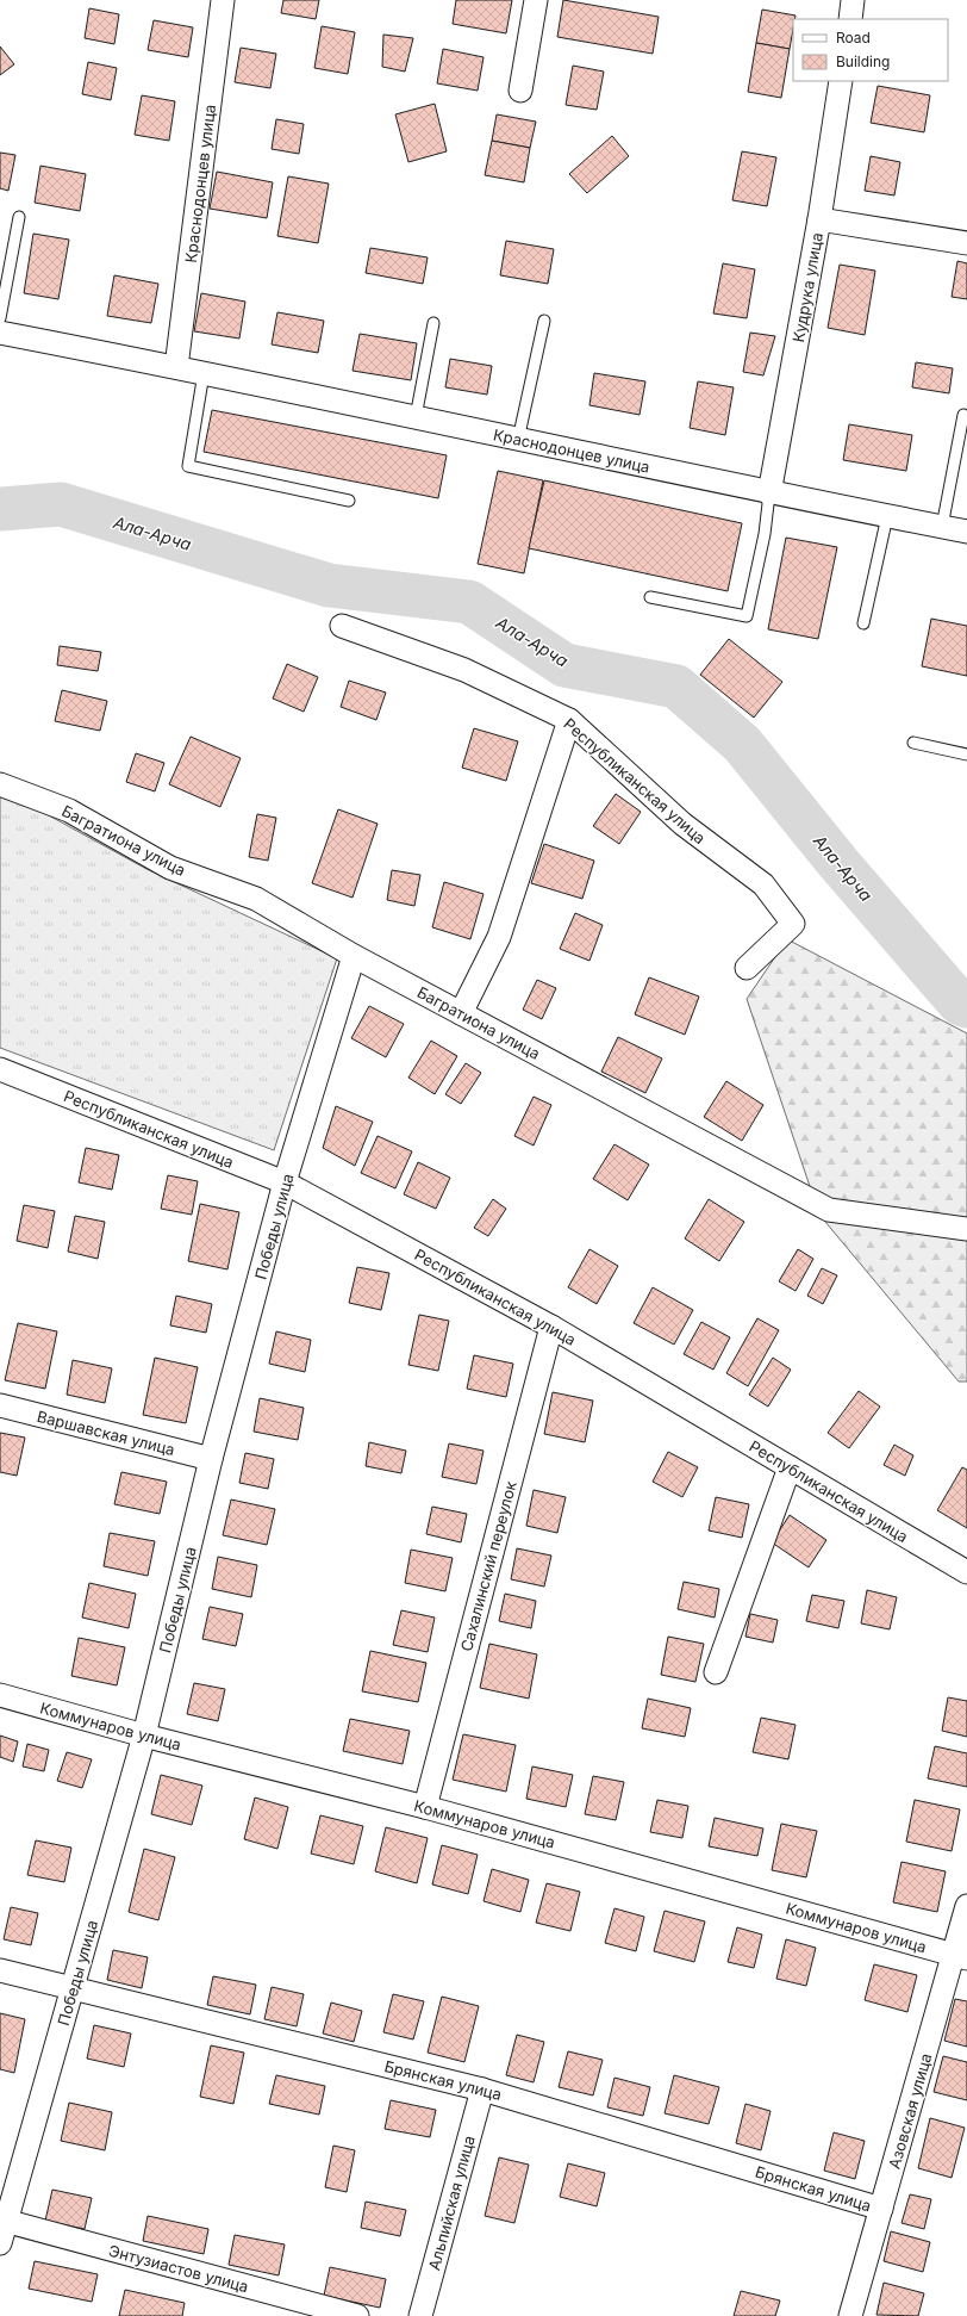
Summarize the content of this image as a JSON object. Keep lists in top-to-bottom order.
{
  "streets": {
    "street": [
      "Краснодонцев улица",
      "Кудрука улица",
      "Республиканская улица",
      "Багратиона улица",
      "Победы улица",
      "Варшавская улица",
      "Сахалинский переулок",
      "Коммунаров улица",
      "Брянская улица",
      "Азовская улица",
      "Альпийская улица",
      "Энтузиастов улица"
    ]
  },
  "crossings": [
    ["Краснодонцев улица", "Кудрука улица"],
    ["Республиканская улица", "Победы улица"],
    ["Республиканская улица", "Сахалинский переулок"],
    ["Багратиона улица", "Победы улица"],
    ["Победы улица", "Варшавская улица"],
    ["Победы улица", "Коммунаров улица"],
    ["Победы улица", "Брянская улица"],
    ["Победы улица", "Энтузиастов улица"],
    ["Сахалинский переулок", "Коммунаров улица"],
    ["Коммунаров улица", "Азовская улица"],
    ["Брянская улица", "Азовская улица"],
    ["Брянская улица", "Альпийская улица"]
  ],
  "water": ["Ала-Арча"],
  "legend": ["Road", "Building"]
}
